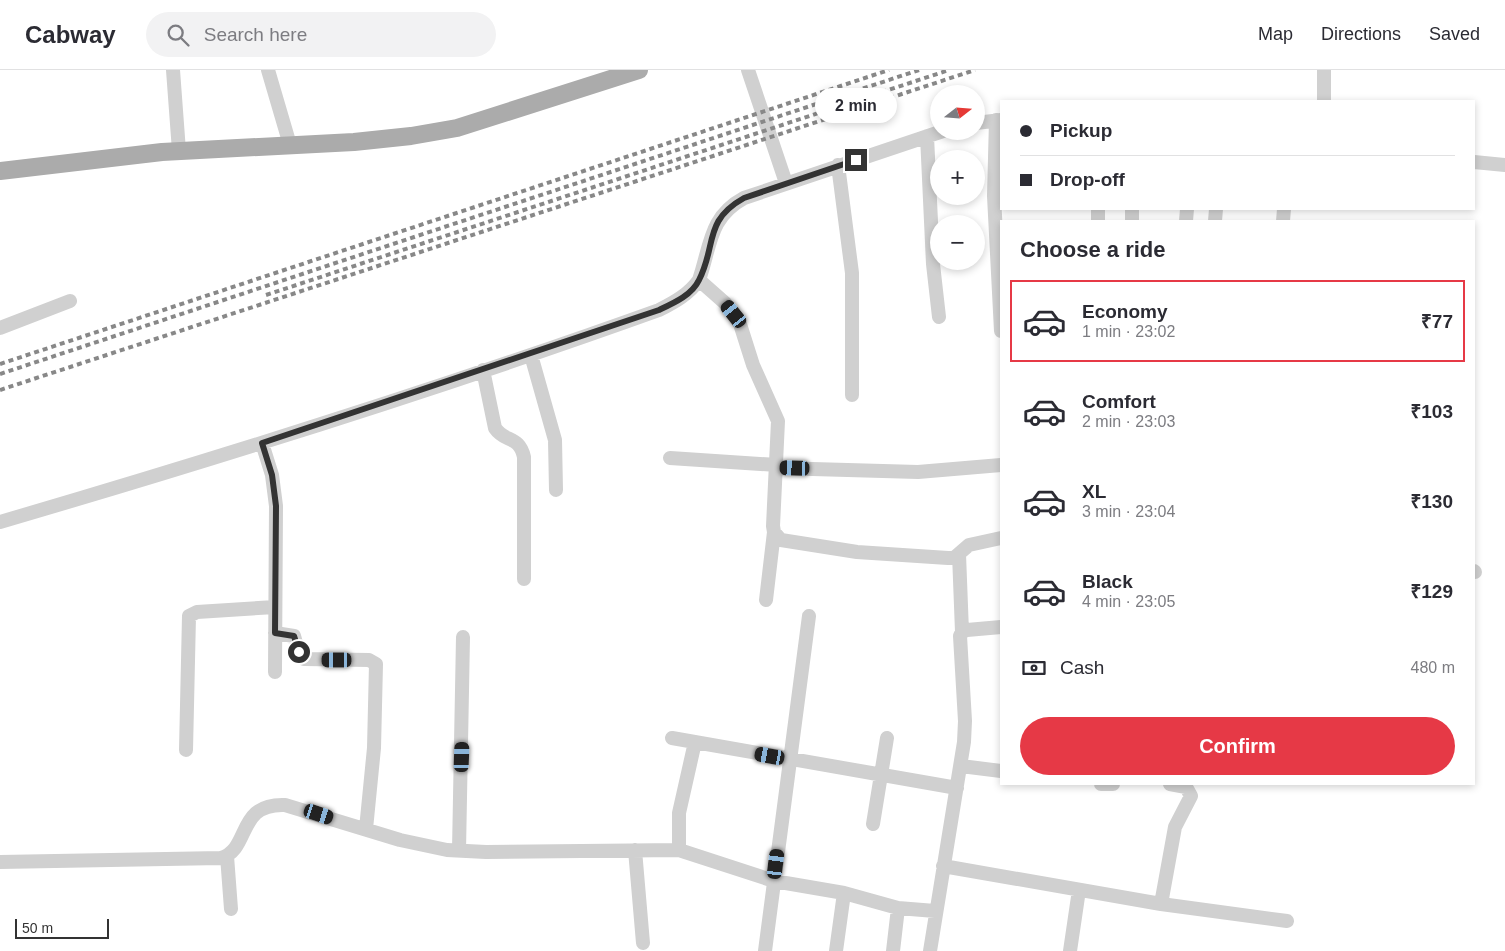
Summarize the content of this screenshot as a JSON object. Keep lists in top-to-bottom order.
{
  "scale_bar": "50 m",
  "north": "right",
  "page": {
    "header": "Cabway",
    "search": "Search here",
    "nav": ["Map", "Directions", "Saved"],
    "map_buttons": ["+", "−"],
    "bubble": "2 min",
    "banner": ["Pickup", "Drop-off"],
    "heading": "Choose a ride",
    "list": [
      {
        "name": "Economy",
        "note": "1 min · 23:02",
        "value": "₹77"
      },
      {
        "name": "Comfort",
        "note": "2 min · 23:03",
        "value": "₹103"
      },
      {
        "name": "XL",
        "note": "3 min · 23:04",
        "value": "₹130"
      },
      {
        "name": "Black",
        "note": "4 min · 23:05",
        "value": "₹129"
      }
    ],
    "pay": ["Cash", "480 m"],
    "buttons": "Confirm",
    "scale": "50 m"
  }
}
